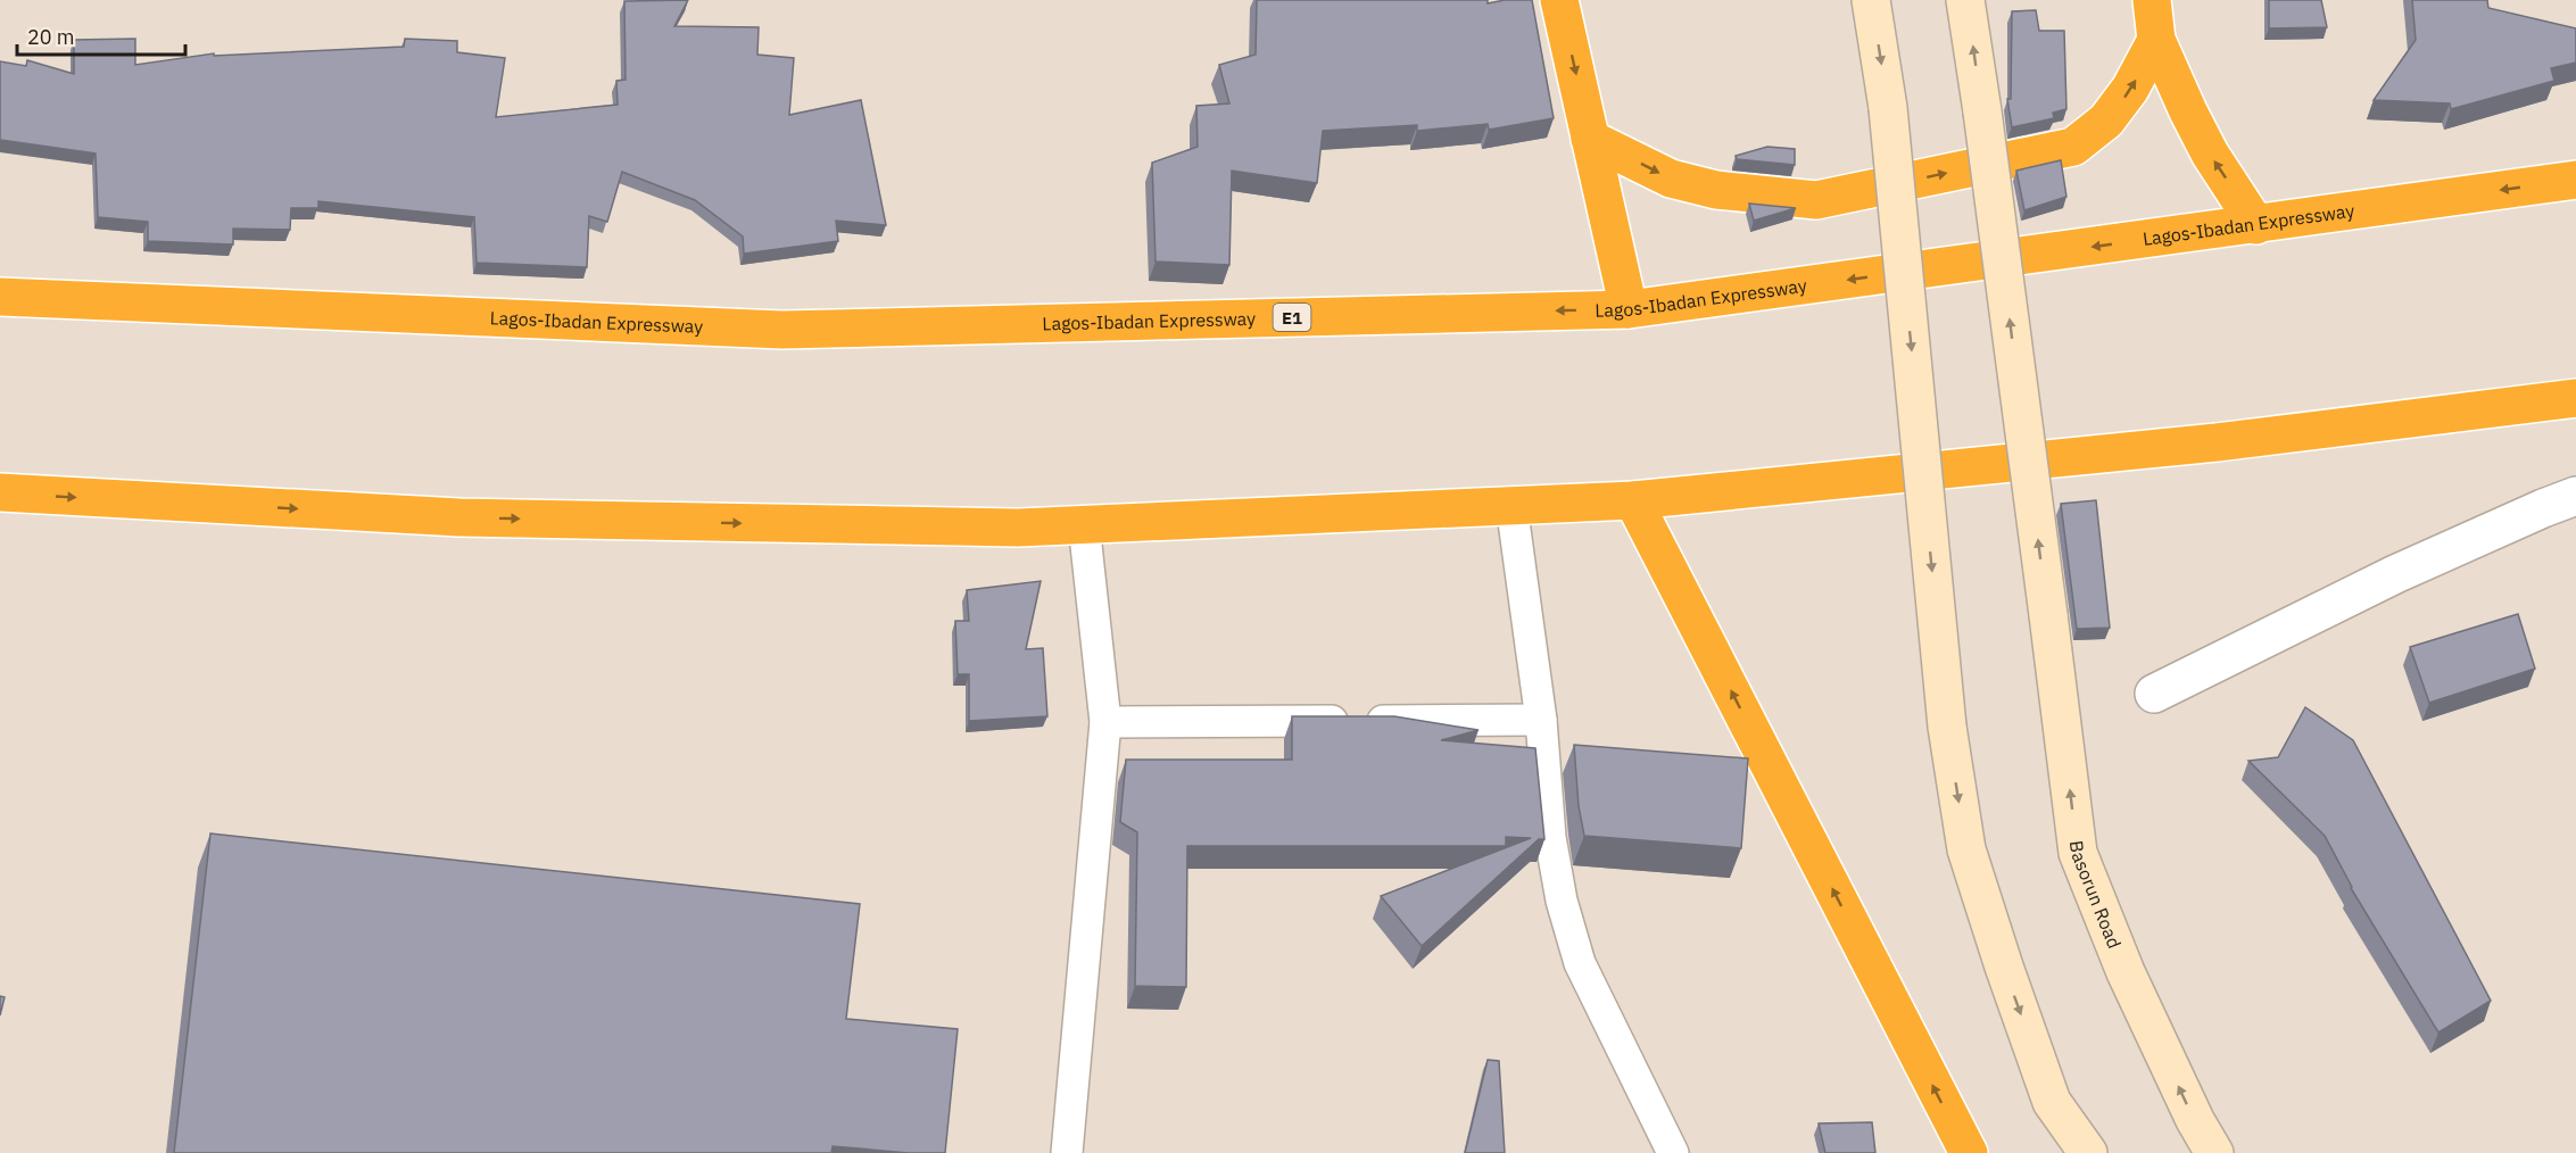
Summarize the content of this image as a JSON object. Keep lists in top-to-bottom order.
{
  "streets": {
    "highway": ["Lagos-Ibadan Expressway", "E1"],
    "main road": ["Basorun Road"]
  },
  "scale_bar": "20 m"
}
